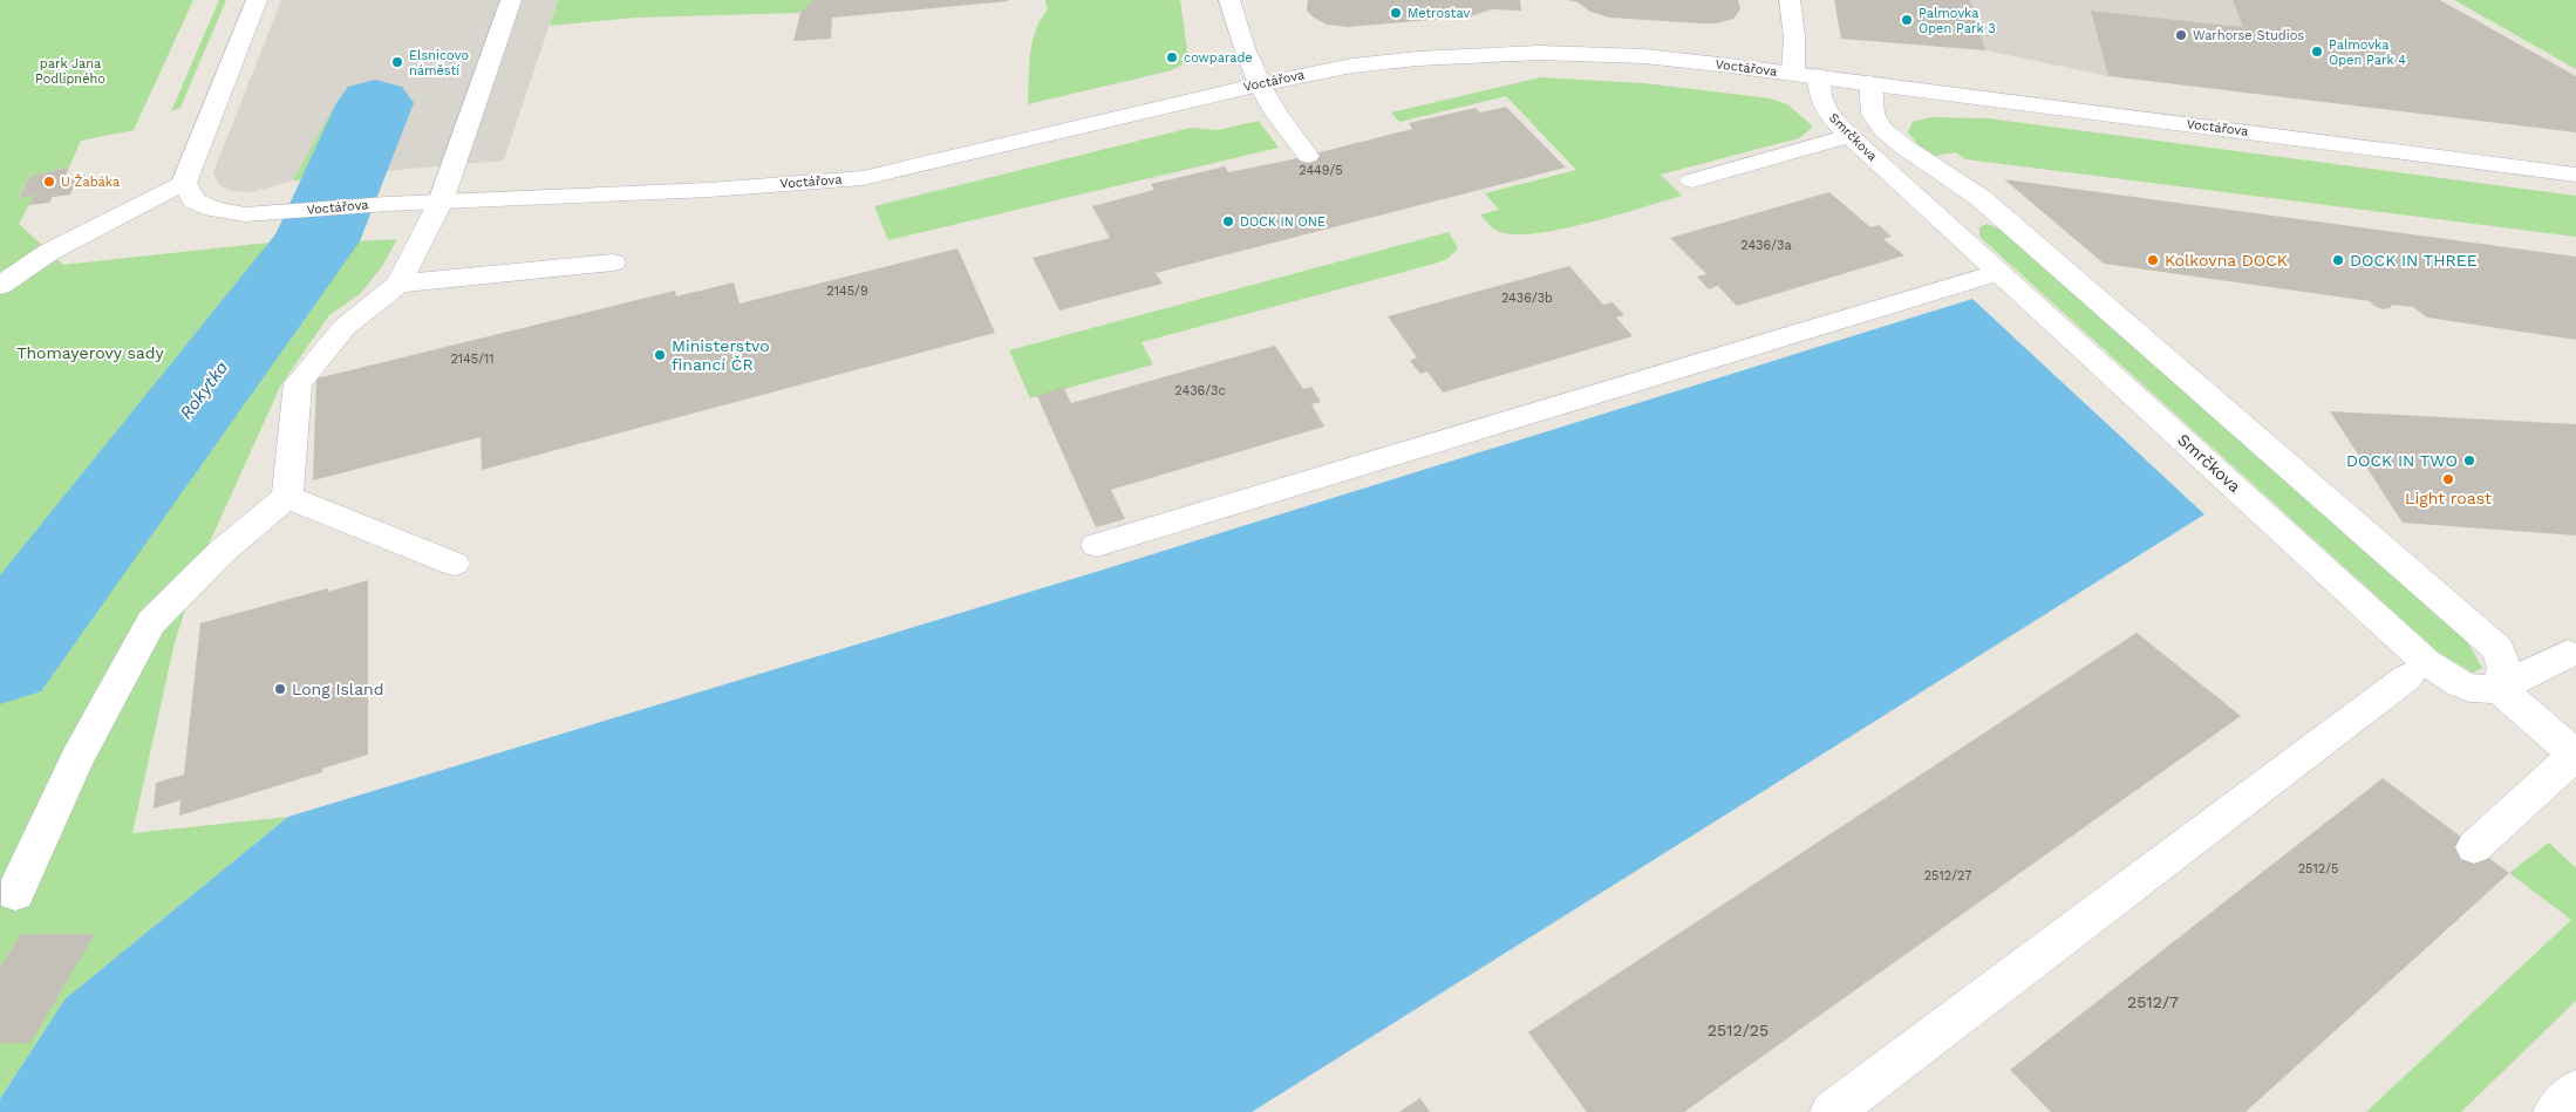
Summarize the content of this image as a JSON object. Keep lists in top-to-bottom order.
{
  "streets": {
    "main road": ["Voctářova", "Smrčkova"]
  },
  "crossings": [
    ["Voctářova", "Smrčkova"]
  ],
  "water": ["Rokytka"],
  "parks": ["park Jana Podlipného", "Thomayerovy sady"],
  "places": [
    "Metrostav",
    "Palmovka Open Park 3",
    "Warhorse Studios",
    "Palmovka Open Park 4",
    "cowparade",
    "Elsnicovo náměstí",
    "U Žabáka",
    "DOCK IN ONE",
    "Kolkovna DOCK",
    "DOCK IN THREE",
    "Ministerstvo financí ČR",
    "DOCK IN TWO",
    "Light roast",
    "Long Island"
  ],
  "house_numbers": [
    "2449/5",
    "2436/3a",
    "2145/9",
    "2436/3b",
    "2145/11",
    "2436/3c",
    "2512/5",
    "2512/27",
    "2512/7",
    "2512/25"
  ]
}
